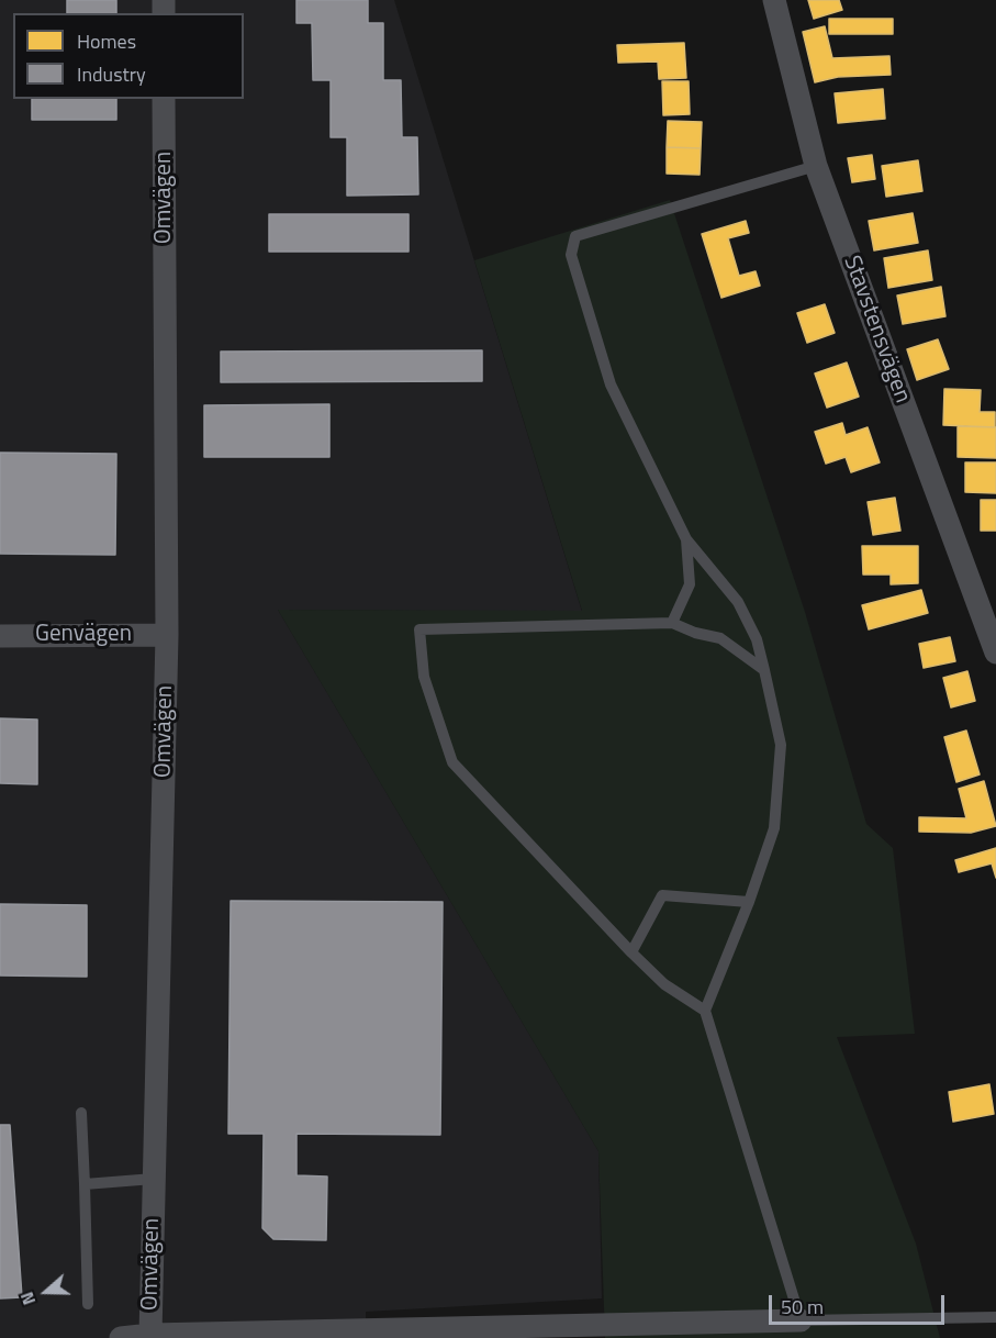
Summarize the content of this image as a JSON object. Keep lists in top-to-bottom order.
{
  "streets": {
    "street": ["Omvägen", "Stavstensvägen", "Genvägen"]
  },
  "crossings": [
    ["Omvägen", "Genvägen"]
  ],
  "legend": ["Homes", "Industry"],
  "scale_bar": "50 m",
  "north": "left"
}
